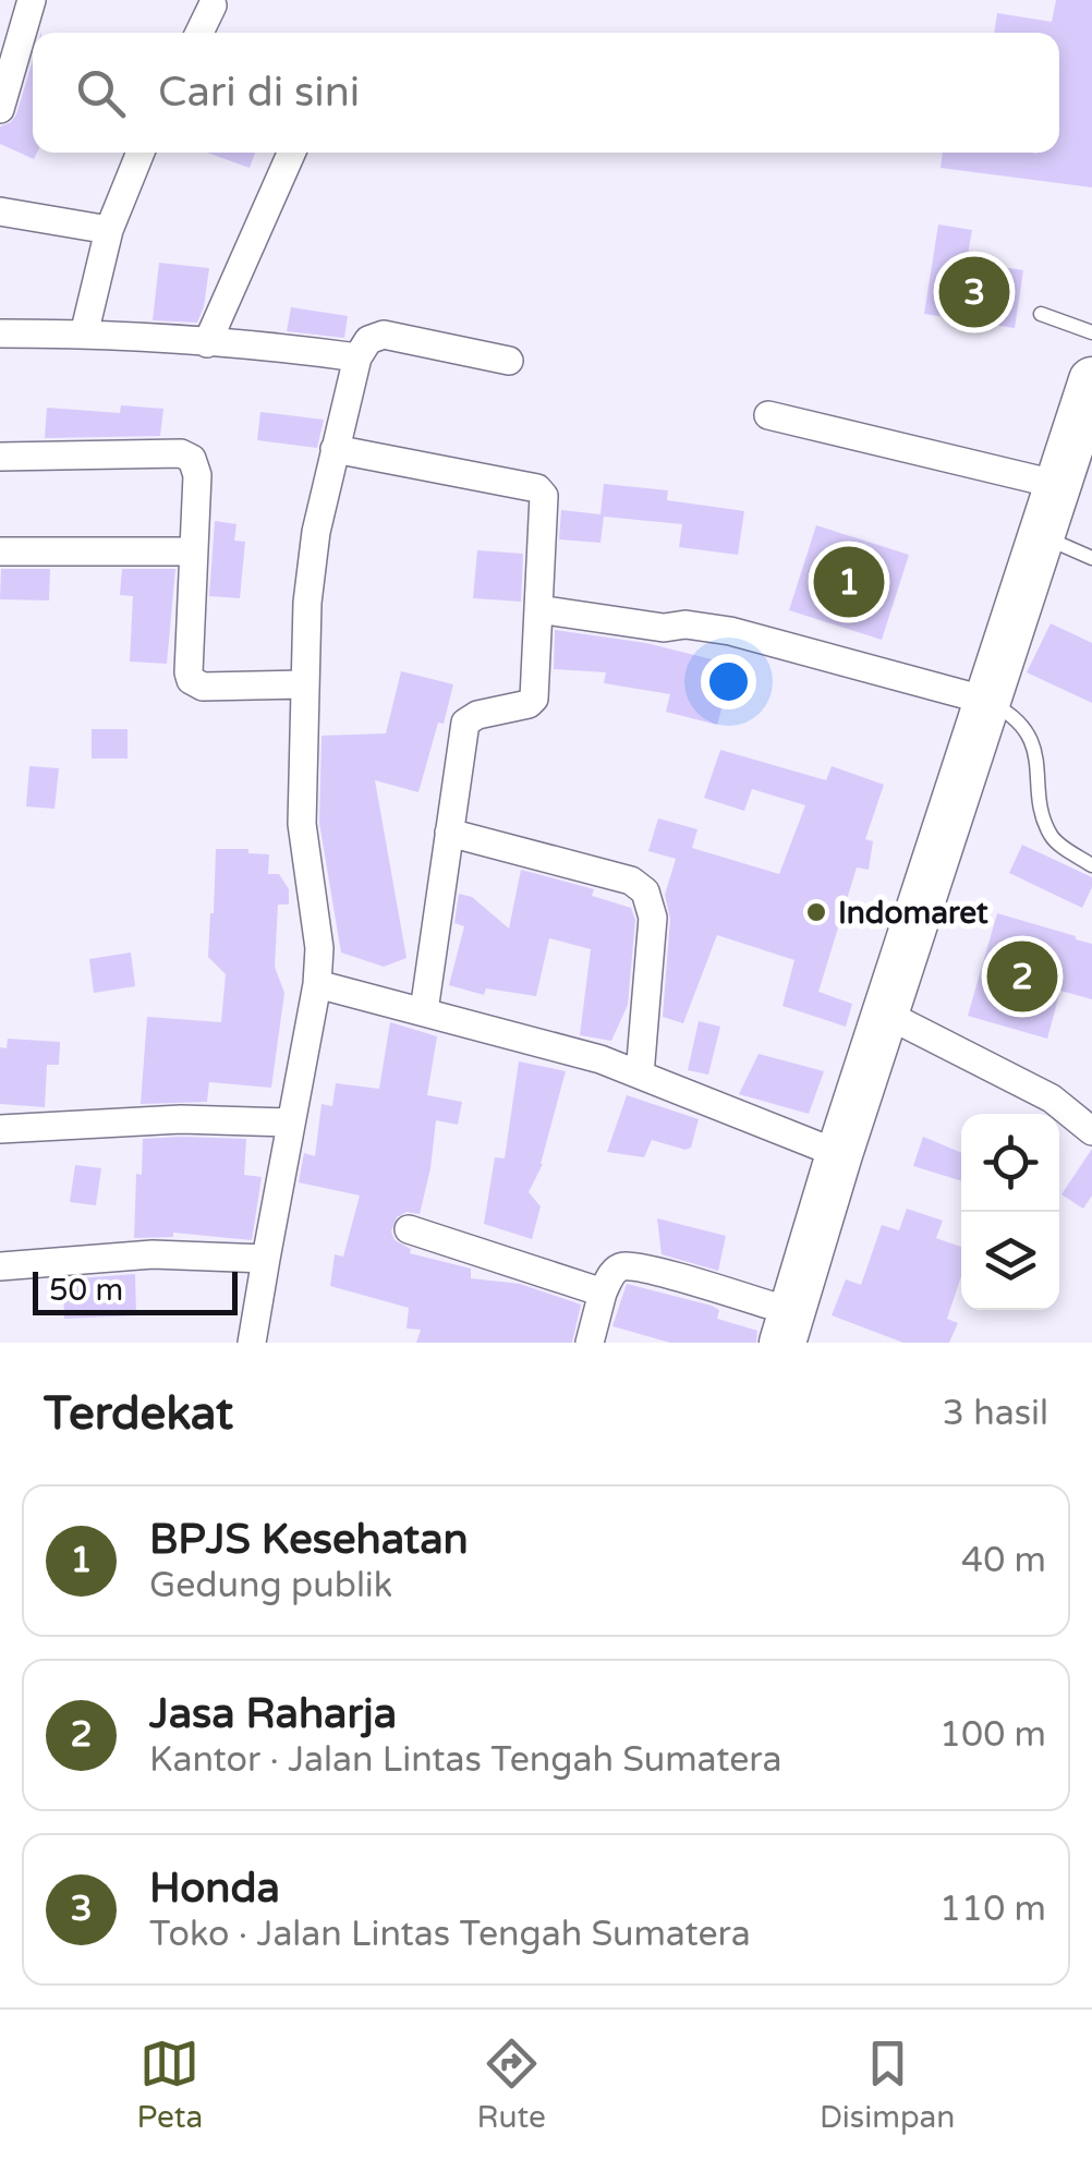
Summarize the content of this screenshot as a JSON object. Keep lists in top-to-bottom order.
{
  "places": ["Indomaret"],
  "scale_bar": "50 m",
  "page": {
    "search": "Cari di sini",
    "pins": ["3", "1", "2"],
    "scale": "50 m",
    "heading": ["Terdekat", "3 hasil"],
    "list": [
      {
        "mark": "1",
        "name": "BPJS Kesehatan",
        "note": "Gedung publik",
        "value": "40 m"
      },
      {
        "mark": "2",
        "name": "Jasa Raharja",
        "note": "Kantor · Jalan Lintas Tengah Sumatera",
        "value": "100 m"
      },
      {
        "mark": "3",
        "name": "Honda",
        "note": "Toko · Jalan Lintas Tengah Sumatera",
        "value": "110 m"
      }
    ],
    "nav": ["Peta", "Rute", "Disimpan"]
  }
}
